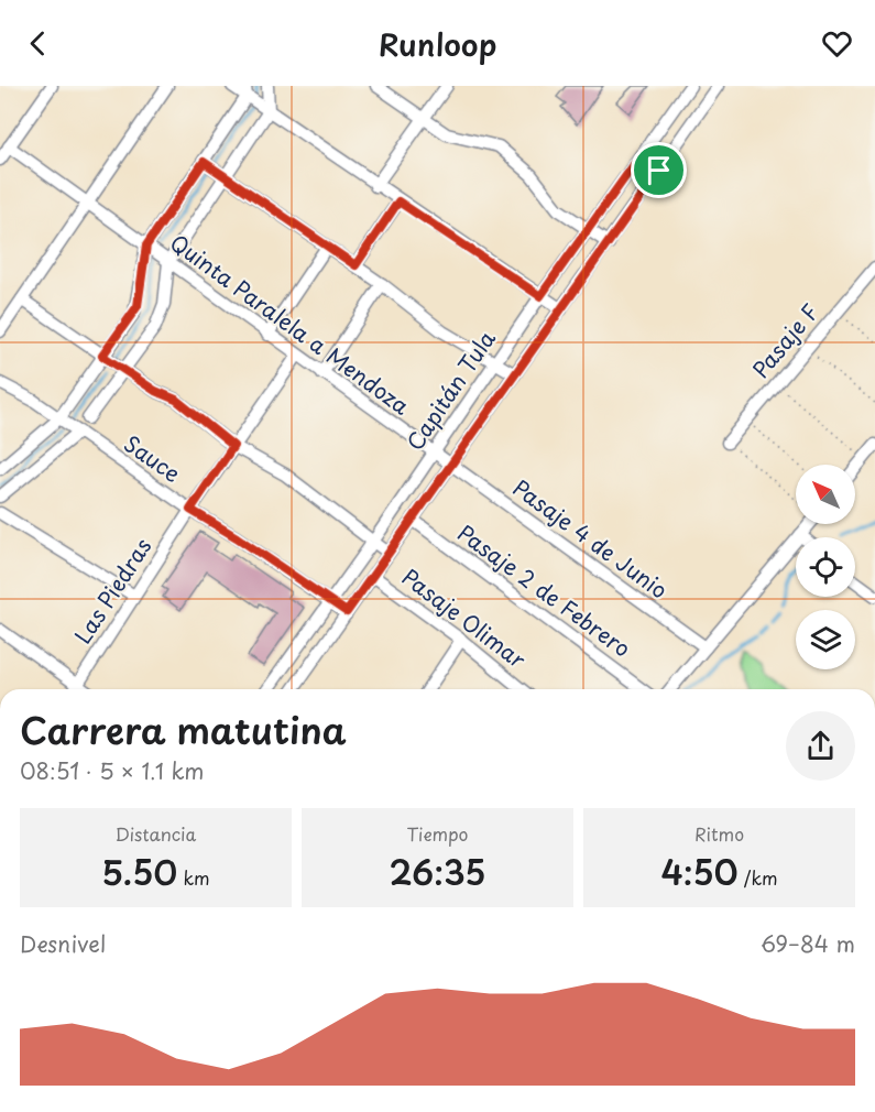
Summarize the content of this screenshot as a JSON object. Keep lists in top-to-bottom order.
{
  "streets": {
    "street": [
      "Quinta Paralela a Mendoza",
      "Pasaje F",
      "Capitán Tula",
      "Sauce",
      "Pasaje 4 de Junio",
      "Las Piedras",
      "Pasaje 2 de Febrero",
      "Pasaje Olimar"
    ]
  },
  "crossings": [
    ["Quinta Paralela a Mendoza", "Capitán Tula"],
    ["Quinta Paralela a Mendoza", "Pasaje 4 de Junio"],
    ["Quinta Paralela a Mendoza", "Las Piedras"],
    ["Capitán Tula", "Sauce"],
    ["Capitán Tula", "Pasaje 4 de Junio"],
    ["Capitán Tula", "Pasaje 2 de Febrero"],
    ["Capitán Tula", "Pasaje Olimar"],
    ["Sauce", "Las Piedras"]
  ],
  "north": "top left",
  "page": {
    "header": "Runloop",
    "heading": ["Carrera matutina", "08:51 · 5 × 1.1 km"],
    "stats": [
      ["Distancia", "5.50 km"],
      ["Tiempo", "26:35"],
      ["Ritmo", "4:50 /km"]
    ],
    "chart": ["Desnivel", "69–84 m"]
  }
}
